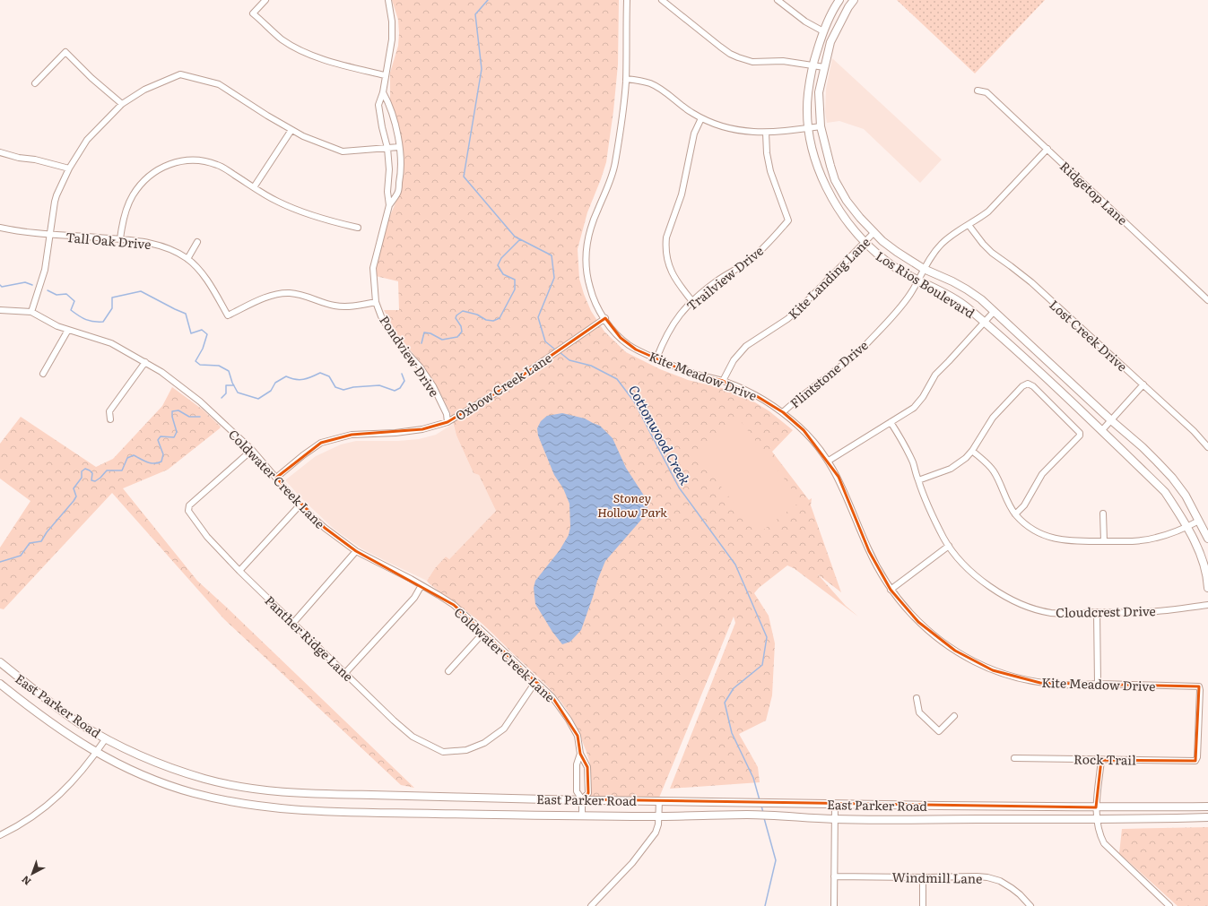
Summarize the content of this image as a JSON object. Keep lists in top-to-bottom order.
{
  "streets": {
    "main road": ["Los Rios Boulevard", "East Parker Road"],
    "street": [
      "Ridgetop Lane",
      "Tall Oak Drive",
      "Trailview Drive",
      "Kite Landing Lane",
      "Lost Creek Drive",
      "Pondview Drive",
      "Flintstone Drive",
      "Kite Meadow Drive",
      "Oxbow Creek Lane",
      "Coldwater Creek Lane",
      "Cloudcrest Drive",
      "Panther Ridge Lane",
      "Rock Trail",
      "Windmill Lane"
    ]
  },
  "crossings": [
    ["Ridgetop Lane", "Flintstone Drive"],
    ["Tall Oak Drive", "Pondview Drive"],
    ["Trailview Drive", "Kite Meadow Drive"],
    ["Kite Landing Lane", "Los Rios Boulevard"],
    ["Kite Landing Lane", "Kite Meadow Drive"],
    ["Los Rios Boulevard", "Flintstone Drive"],
    ["Lost Creek Drive", "Flintstone Drive"],
    ["Pondview Drive", "Oxbow Creek Lane"],
    ["Flintstone Drive", "Kite Meadow Drive"],
    ["Kite Meadow Drive", "Oxbow Creek Lane"],
    ["Kite Meadow Drive", "Rock Trail"],
    ["Oxbow Creek Lane", "Coldwater Creek Lane"],
    ["Coldwater Creek Lane", "Panther Ridge Lane"],
    ["Coldwater Creek Lane", "East Parker Road"]
  ],
  "water": ["Cottonwood Creek"],
  "parks": ["Stoney Hollow Park"],
  "north": "bottom left"
}
